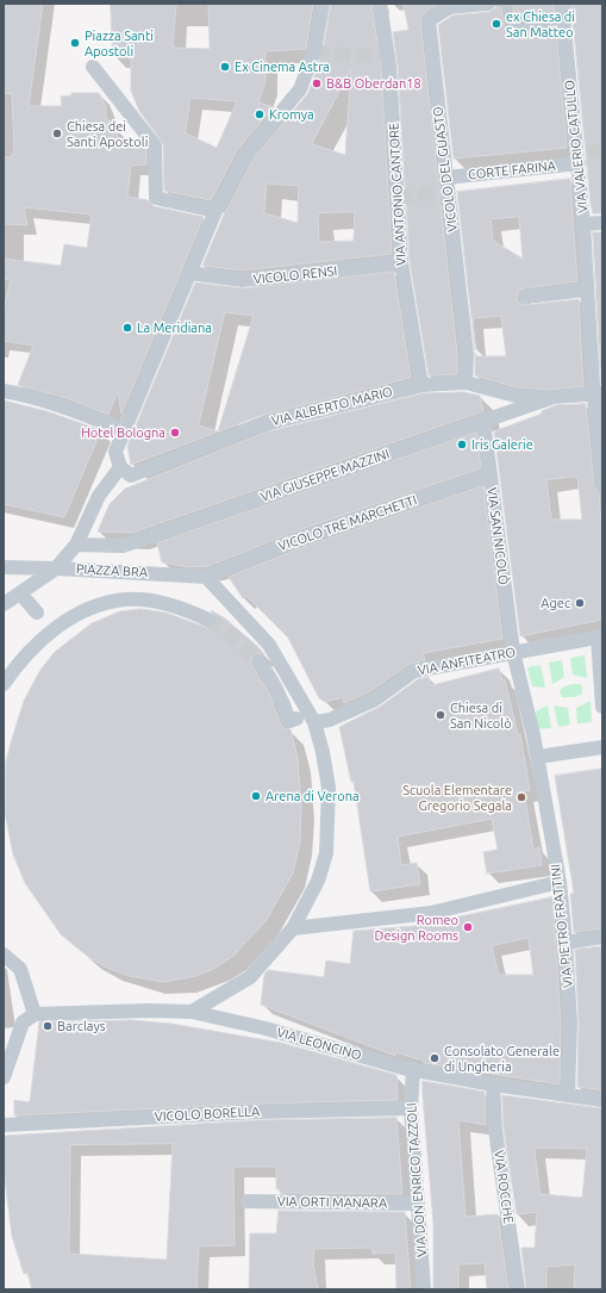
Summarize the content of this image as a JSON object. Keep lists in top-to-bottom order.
{
  "streets": {
    "street": [
      "VIA VALERIO CATULLO",
      "VICOLO DEL GUASTO",
      "CORTE FARINA",
      "VIA ANTONIO CANTORE",
      "VICOLO RENSI",
      "VIA ALBERTO MARIO",
      "VIA GIUSEPPE MAZZINI",
      "VICOLO TRE MARCHETTI",
      "VIA SAN NICOLÒ",
      "PIAZZA BRA",
      "VIA ANFITEATRO",
      "VIA PIETRO FRATTINI",
      "VIA LEONCINO",
      "VICOLO BORELLA",
      "VIA DON ENRICO TAZZOLI",
      "VIA ROCCHE",
      "VIA ORTI MANARA"
    ]
  },
  "crossings": [
    ["VIA VALERIO CATULLO", "CORTE FARINA"],
    ["VIA VALERIO CATULLO", "VIA GIUSEPPE MAZZINI"],
    ["VICOLO DEL GUASTO", "CORTE FARINA"],
    ["VICOLO DEL GUASTO", "VIA ALBERTO MARIO"],
    ["VIA ANTONIO CANTORE", "VICOLO RENSI"],
    ["VIA ANTONIO CANTORE", "VIA ALBERTO MARIO"],
    ["VIA ALBERTO MARIO", "VIA GIUSEPPE MAZZINI"],
    ["VIA GIUSEPPE MAZZINI", "VIA SAN NICOLÒ"],
    ["VICOLO TRE MARCHETTI", "VIA SAN NICOLÒ"],
    ["VICOLO TRE MARCHETTI", "PIAZZA BRA"],
    ["VIA SAN NICOLÒ", "VIA ANFITEATRO"],
    ["VIA SAN NICOLÒ", "VIA PIETRO FRATTINI"],
    ["VIA PIETRO FRATTINI", "VIA LEONCINO"],
    ["VIA LEONCINO", "VIA DON ENRICO TAZZOLI"],
    ["VIA LEONCINO", "VIA ROCCHE"],
    ["VICOLO BORELLA", "VIA DON ENRICO TAZZOLI"],
    ["VIA DON ENRICO TAZZOLI", "VIA ORTI MANARA"]
  ],
  "places": [
    "ex Chiesa di San Matteo",
    "Piazza Santi Apostoli",
    "Ex Cinema Astra",
    "B&B Oberdan18",
    "Kromya",
    "Chiesa dei Santi Apostoli",
    "La Meridiana",
    "Hotel Bologna",
    "Iris Galerie",
    "Agec",
    "Chiesa di San Nicolò",
    "Arena di Verona",
    "Scuola Elementare Gregorio Segala",
    "Romeo Design Rooms",
    "Barclays",
    "Consolato Generale di Ungheria"
  ]
}
